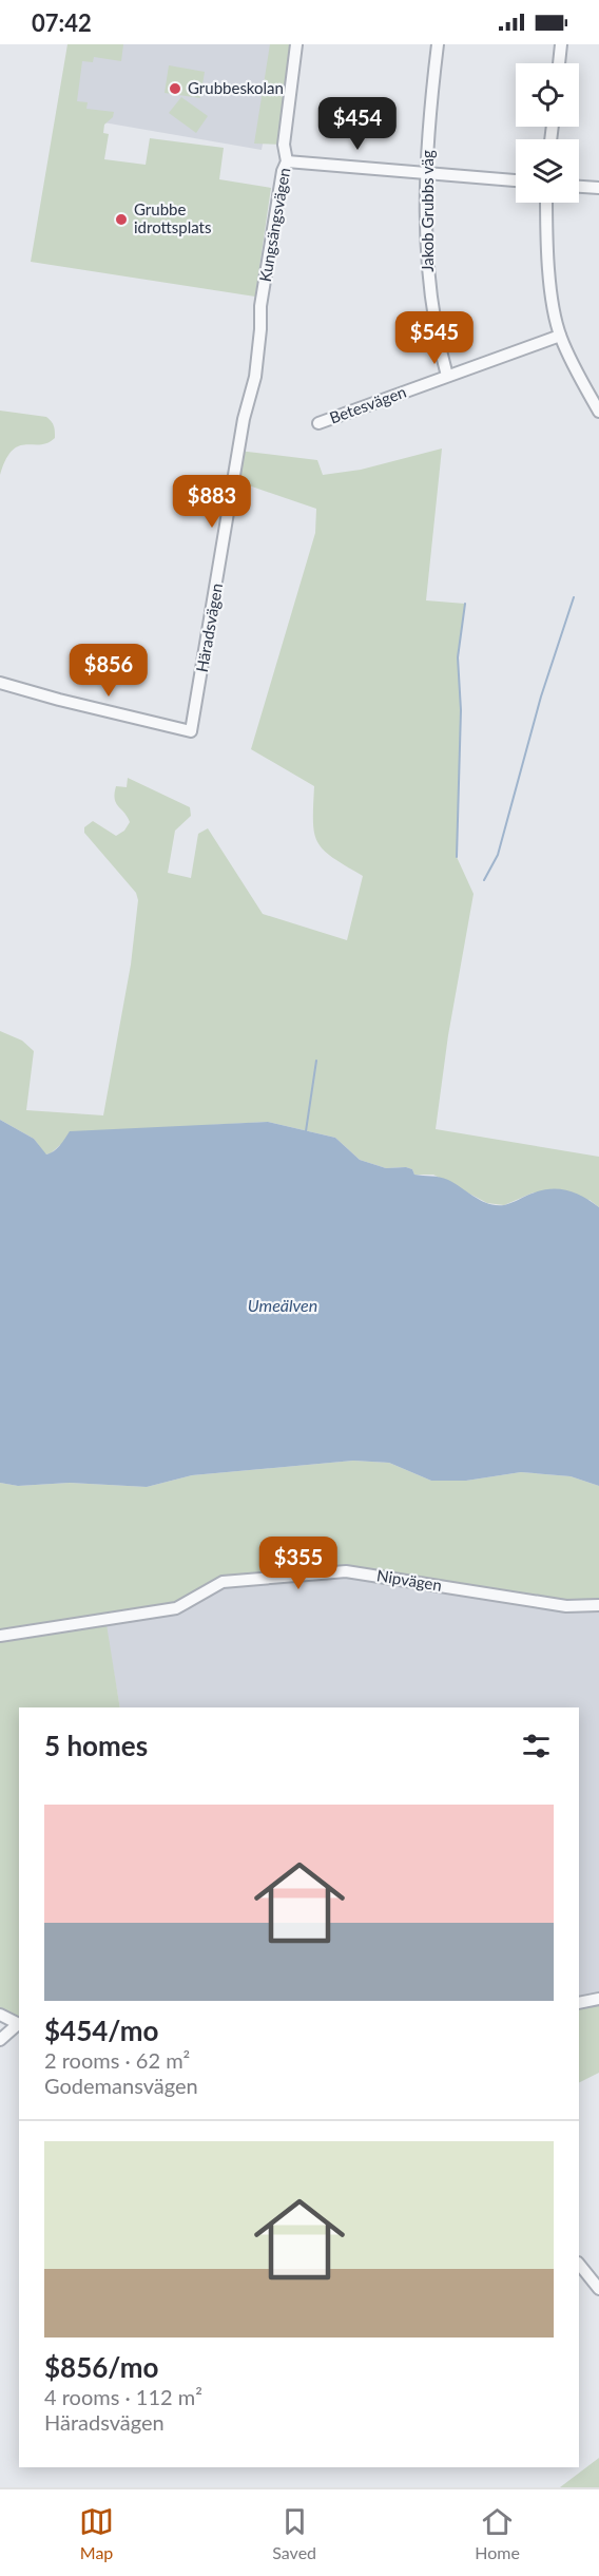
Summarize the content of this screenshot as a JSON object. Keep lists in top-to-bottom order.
{
  "streets": {
    "street": [
      "Jakob Grubbs väg",
      "Kungsängsvägen",
      "Betesvägen",
      "Häradsvägen",
      "Nipvägen"
    ]
  },
  "crossings": [
    ["Jakob Grubbs väg", "Betesvägen"],
    ["Kungsängsvägen", "Häradsvägen"]
  ],
  "water": ["Umeälven"],
  "places": ["Grubbeskolan", "Grubbe idrottsplats"],
  "page": {
    "status": "07:42",
    "price": [
      "$454",
      "$545",
      "$883",
      "$856",
      "$355"
    ],
    "heading": "5 homes",
    "list": [
      {
        "name": "$454/mo",
        "note": "2 rooms · 62 m² · Godemansvägen"
      },
      {
        "name": "$856/mo",
        "note": "4 rooms · 112 m² · Häradsvägen"
      }
    ],
    "tabs": ["Map", "Saved", "Home"]
  }
}
